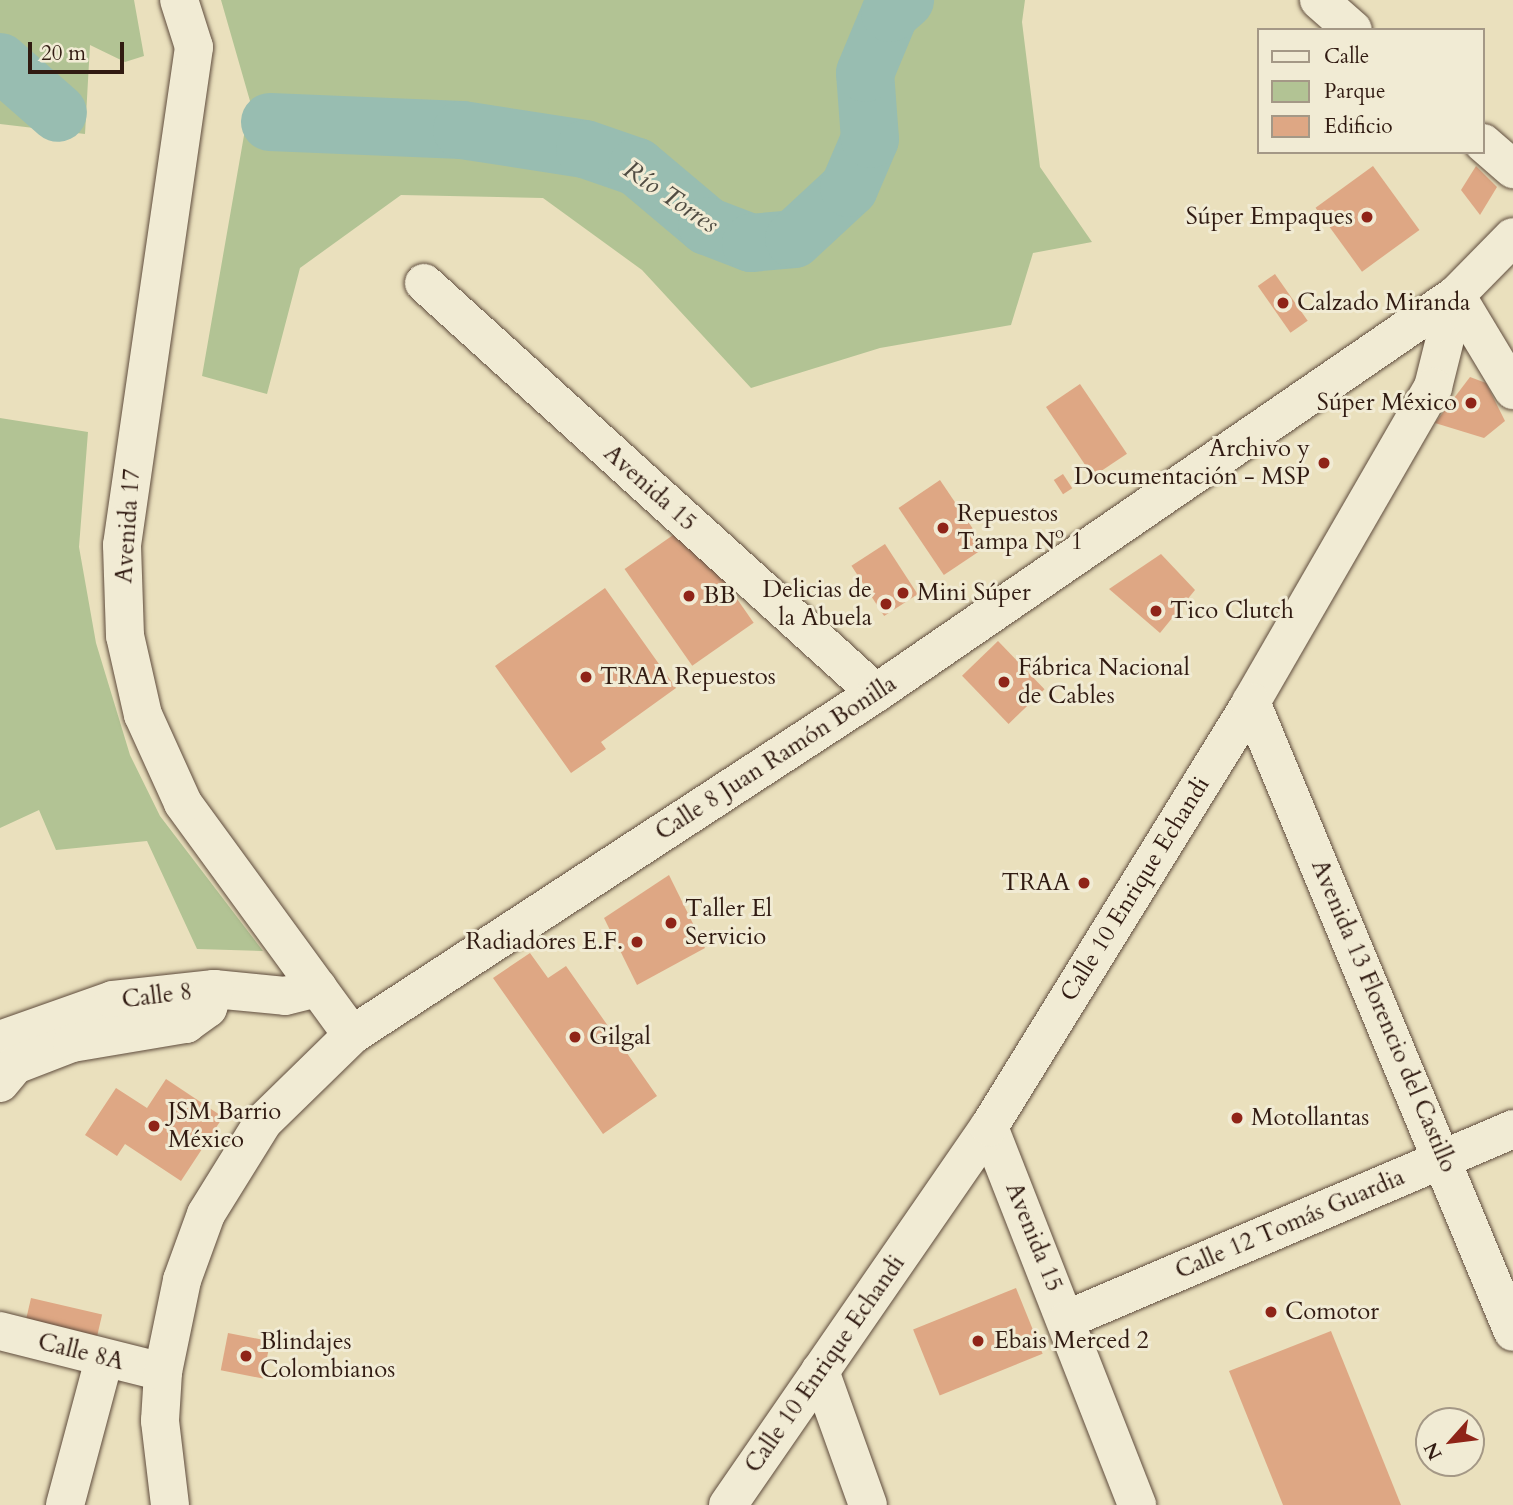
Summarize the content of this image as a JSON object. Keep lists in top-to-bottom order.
{
  "streets": {
    "street": [
      "Avenida 15",
      "Avenida 17",
      "Calle 8 Juan Ramón Bonilla",
      "Calle 10 Enrique Echandi",
      "Calle 8",
      "Avenida 13 Florencio del Castillo",
      "Calle 12 Tomás Guardia",
      "Calle 8A"
    ]
  },
  "crossings": [
    ["Avenida 15", "Calle 8 Juan Ramón Bonilla"],
    ["Avenida 15", "Calle 10 Enrique Echandi"],
    ["Avenida 15", "Calle 12 Tomás Guardia"],
    ["Avenida 17", "Calle 8 Juan Ramón Bonilla"],
    ["Avenida 17", "Calle 8"],
    ["Calle 8 Juan Ramón Bonilla", "Calle 10 Enrique Echandi"],
    ["Calle 8 Juan Ramón Bonilla", "Calle 8A"],
    ["Calle 10 Enrique Echandi", "Avenida 13 Florencio del Castillo"],
    ["Avenida 13 Florencio del Castillo", "Calle 12 Tomás Guardia"]
  ],
  "water": ["Río Torres"],
  "places": [
    "Súper Empaques",
    "Calzado Miranda",
    "Súper México",
    "Archivo y Documentación - MSP",
    "Repuestos Tampa Nº 1",
    "Mini Súper",
    "BB",
    "Delicias de la Abuela",
    "Tico Clutch",
    "TRAA Repuestos",
    "Fábrica Nacional de Cables",
    "TRAA",
    "Taller El Servicio",
    "Radiadores E.F.",
    "Gilgal",
    "Motollantas",
    "JSM Barrio México",
    "Comotor",
    "Ebais Merced 2",
    "Blindajes Colombianos"
  ],
  "legend": ["Calle", "Parque", "Edificio"],
  "scale_bar": "20 m",
  "north": "bottom left"
}
